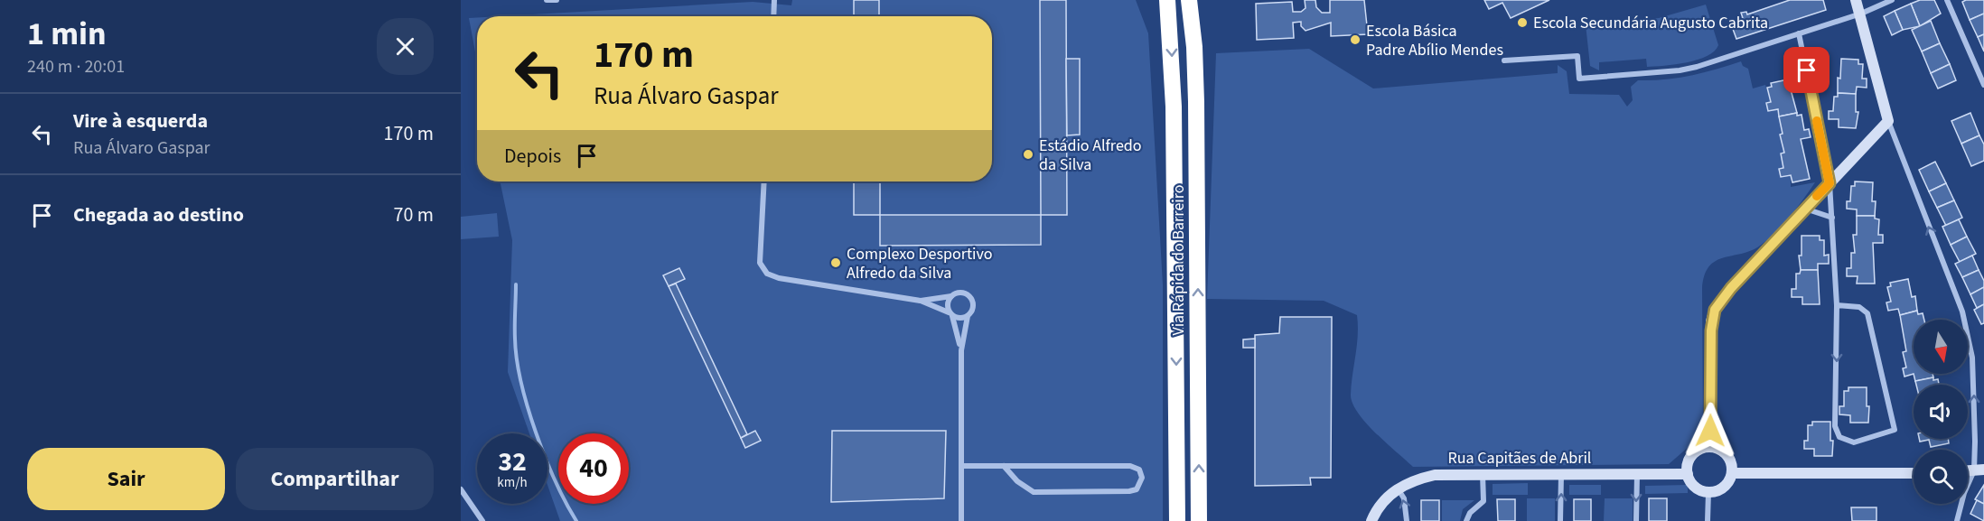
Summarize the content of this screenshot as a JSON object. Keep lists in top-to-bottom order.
{
  "streets": {
    "highway": ["Via Rápida do Barreiro"],
    "street": ["Rua Capitães de Abril"]
  },
  "places": [
    "Escola Secundária Augusto Cabrita",
    "Escola Básica Padre Abílio Mendes",
    "Estádio Alfredo da Silva",
    "Complexo Desportivo Alfredo da Silva"
  ],
  "north": "bottom",
  "page": {
    "heading": ["1 min", "240 m · 20:01"],
    "turn": ["170 m", "Rua Álvaro Gaspar"],
    "list": [
      {
        "name": "Vire à esquerda",
        "note": "Rua Álvaro Gaspar",
        "value": "170 m"
      },
      {
        "name": "Chegada ao destino",
        "value": "70 m"
      }
    ],
    "then": "Depois",
    "speed": "32 km/h",
    "limit": "40",
    "buttons": ["Sair", "Compartilhar"]
  }
}
